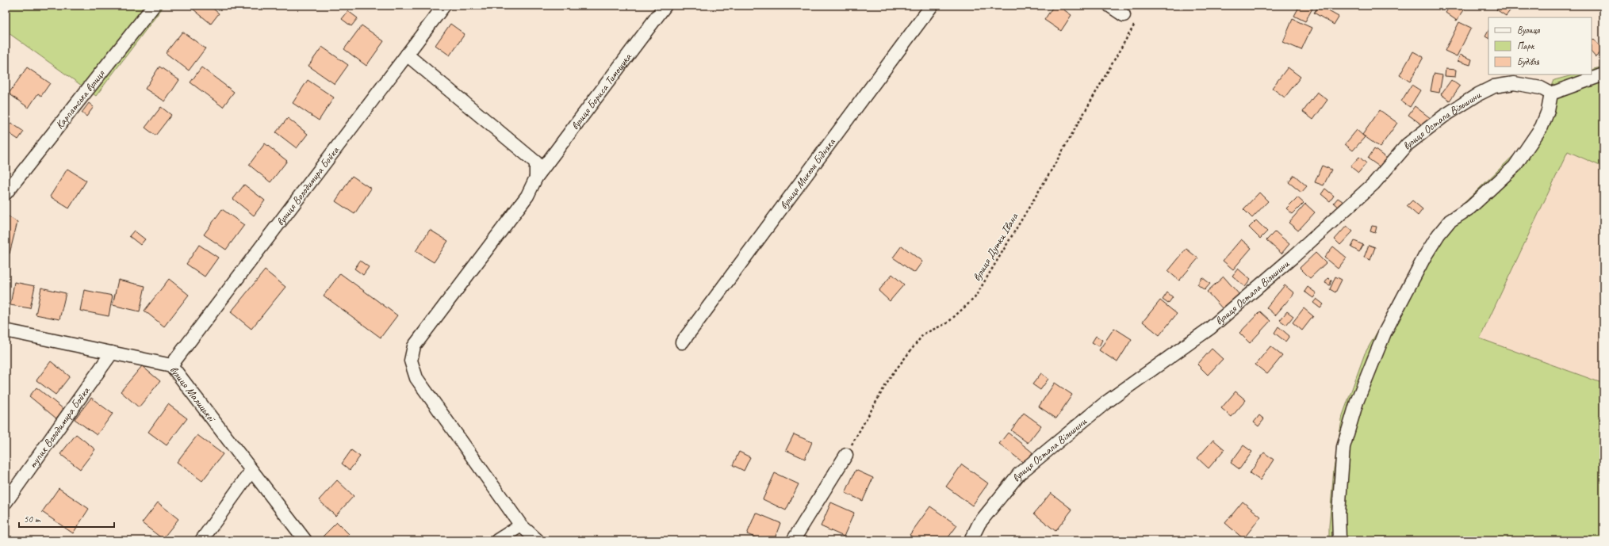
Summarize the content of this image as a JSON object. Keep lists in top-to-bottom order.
{
  "streets": {
    "street": [
      "вулиця Бориса Тимощука",
      "Карпатська вулиця",
      "вулиця Остапа Вільшини",
      "вулиця Миколи Бідняка",
      "вулиця Володимира Бойка",
      "вулиця Малицької",
      "тупик Володимира Бойка"
    ],
    "path": ["вулиця Дутки Івана"]
  },
  "crossings": [
    ["вулиця Володимира Бойка", "вулиця Малицької"],
    ["вулиця Малицької", "тупик Володимира Бойка"]
  ],
  "legend": ["Вулиця", "Парк", "Будівля"],
  "scale_bar": "50 m"
}
